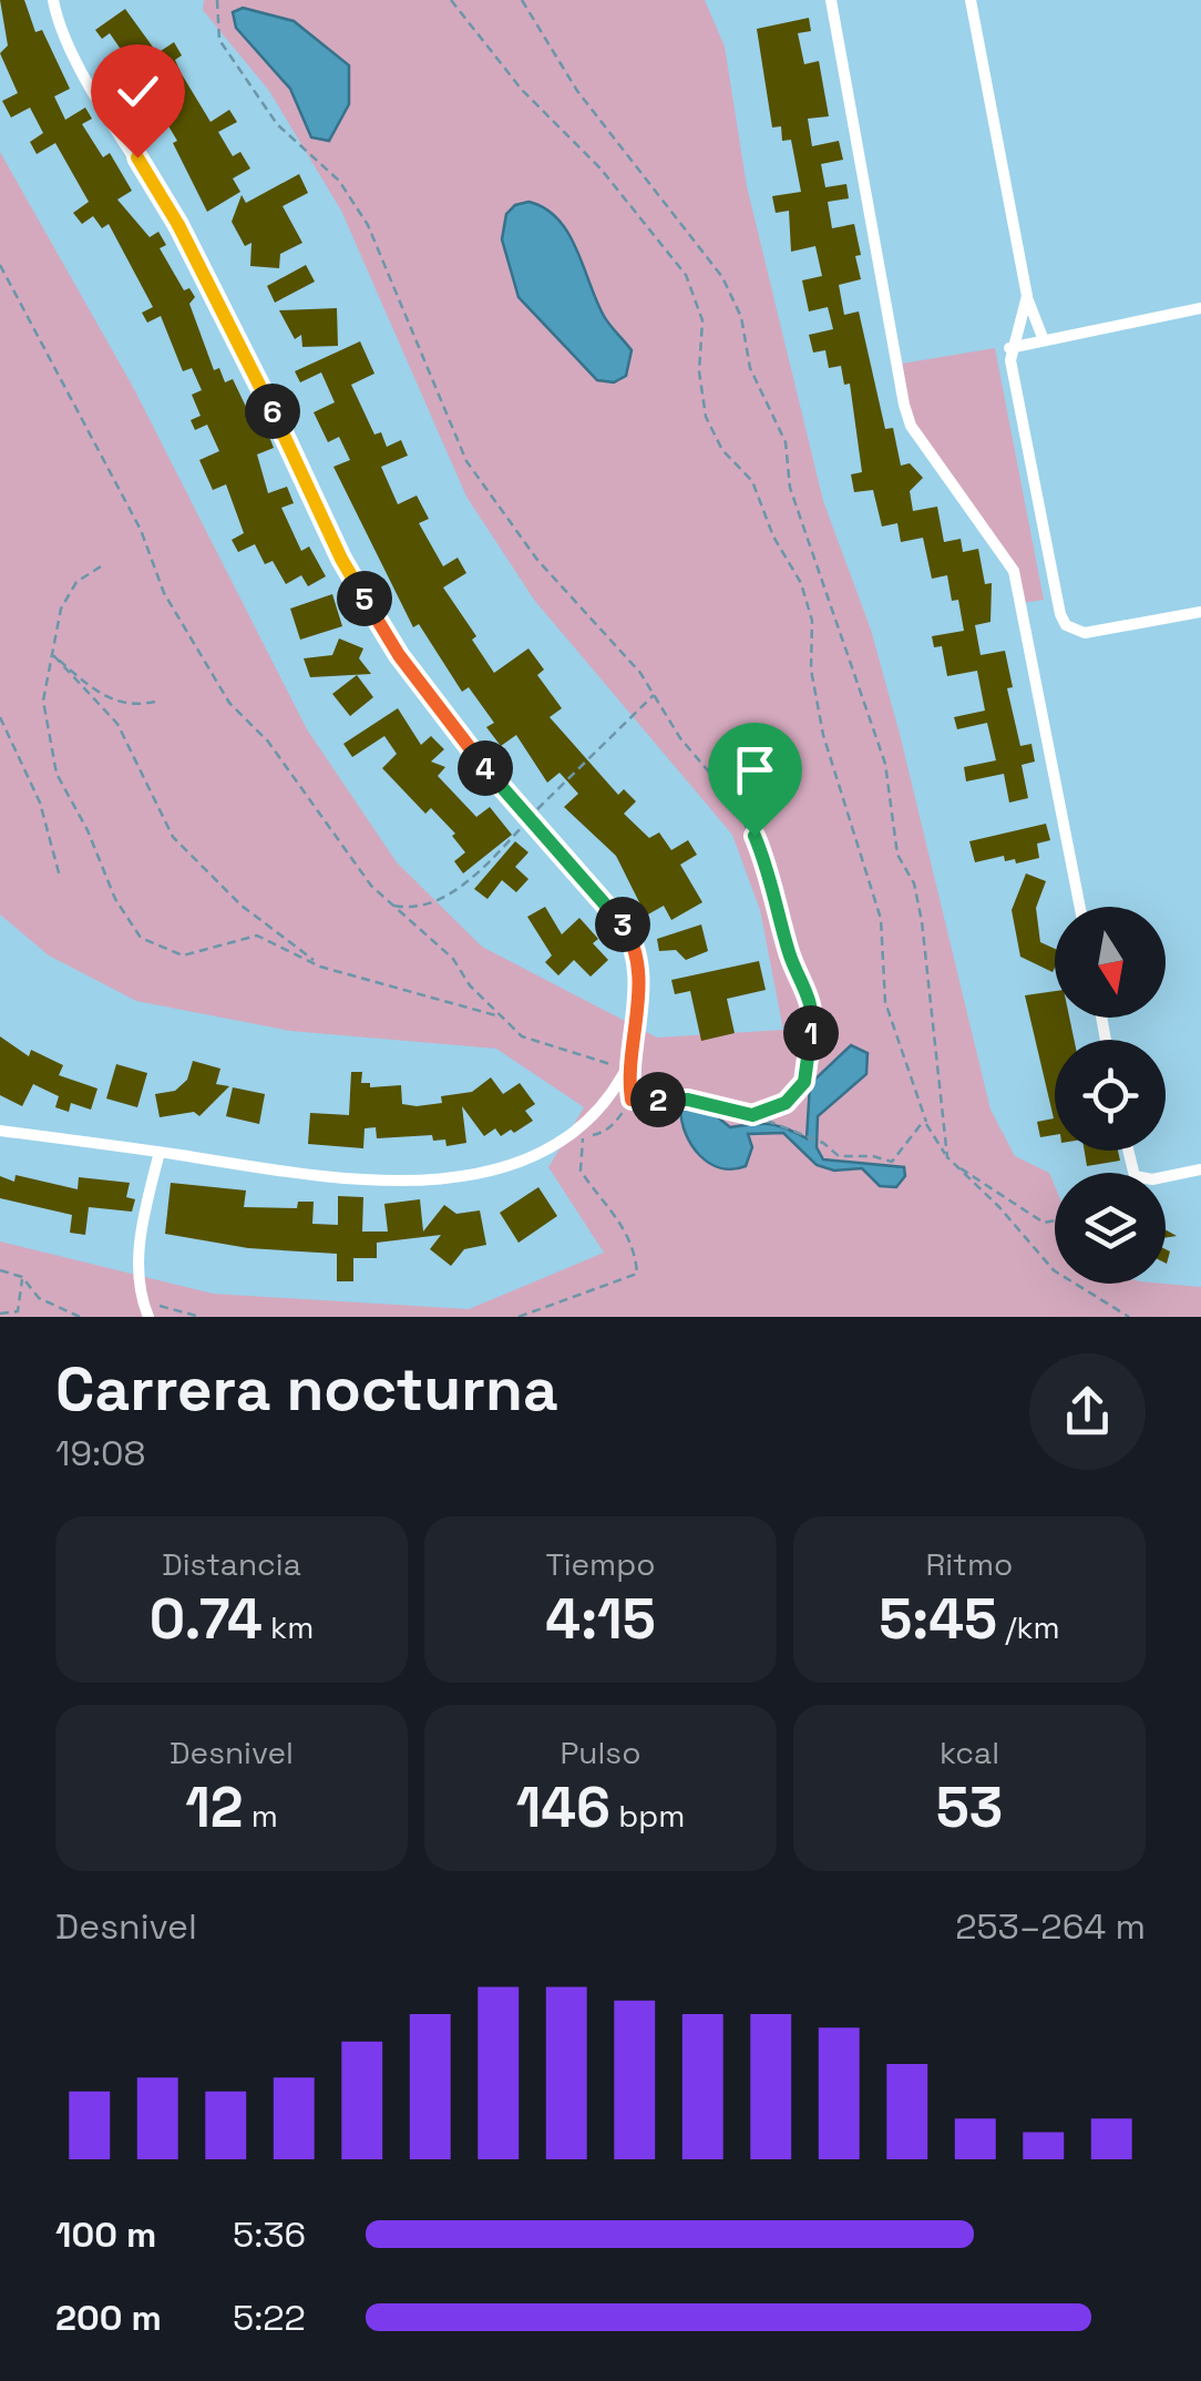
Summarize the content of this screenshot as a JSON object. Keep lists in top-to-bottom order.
{
  "north": "bottom",
  "page": {
    "pins": [
      "6",
      "5",
      "4",
      "3",
      "1",
      "2"
    ],
    "heading": ["Carrera nocturna", "19:08"],
    "stats": [
      ["Distancia", "0.74 km"],
      ["Tiempo", "4:15"],
      ["Ritmo", "5:45 /km"],
      ["Desnivel", "12 m"],
      ["Pulso", "146 bpm"],
      ["kcal", "53"]
    ],
    "chart": ["Desnivel", "253–264 m"],
    "list": [
      {
        "name": "100 m",
        "note": "5:36"
      },
      {
        "name": "200 m",
        "note": "5:22"
      }
    ]
  }
}
